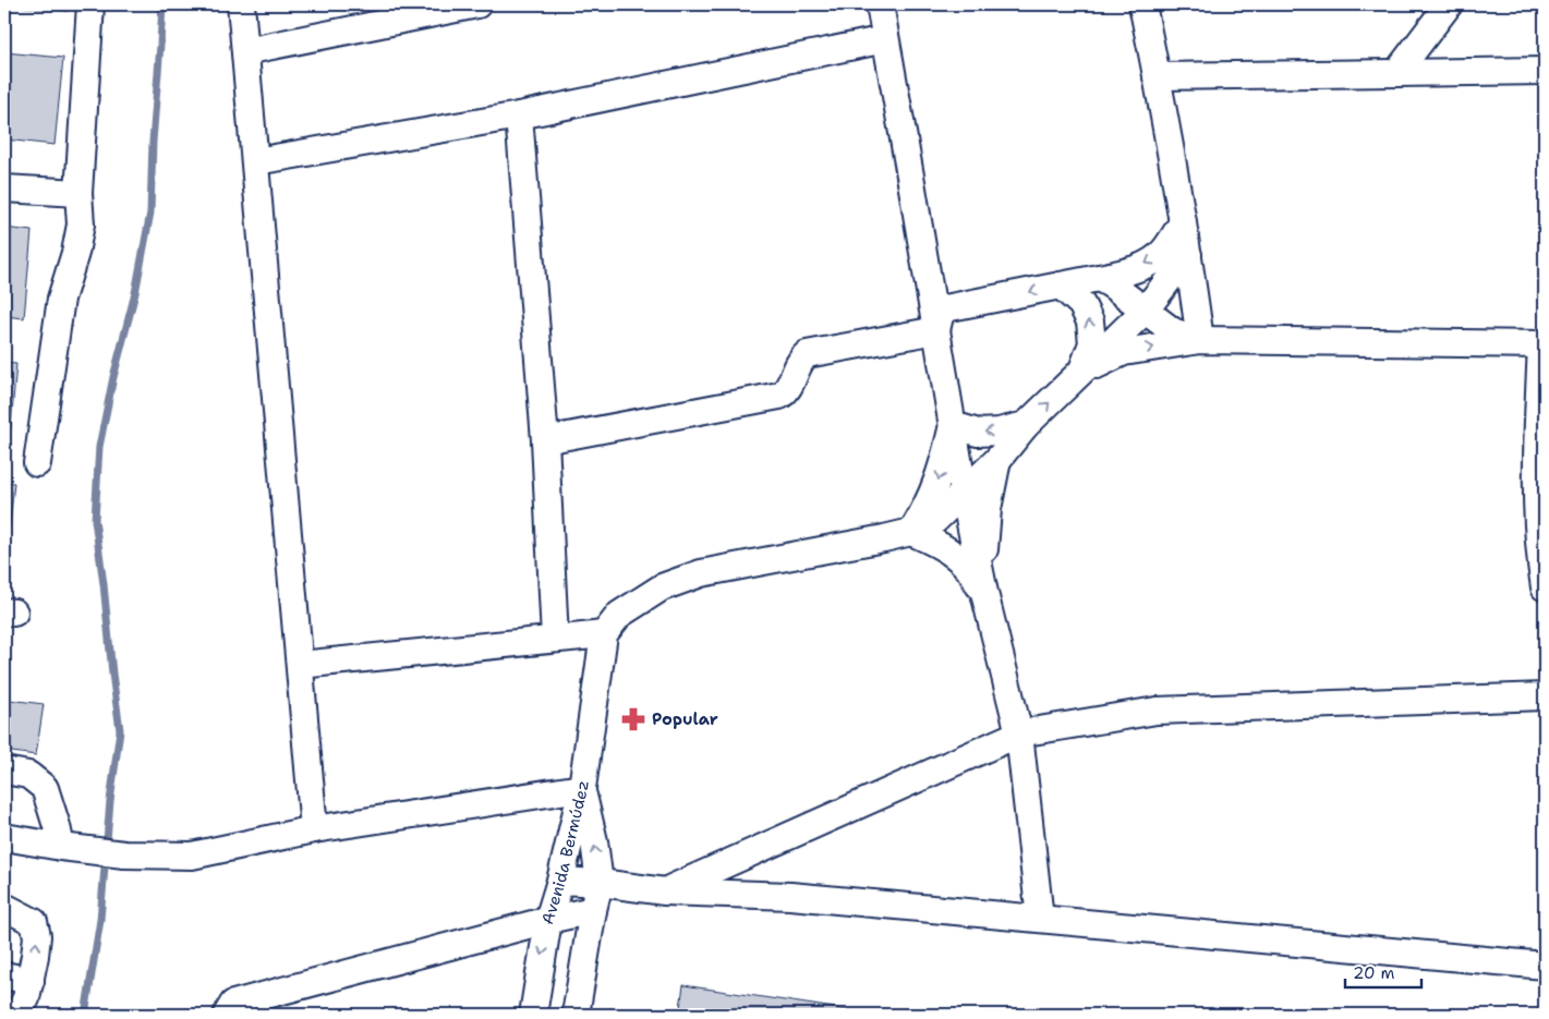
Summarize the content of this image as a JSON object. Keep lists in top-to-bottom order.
{
  "streets": {
    "street": ["Avenida Bermúdez"]
  },
  "places": {
    "pharmacy": ["Popular"]
  },
  "scale_bar": "20 m"
}
